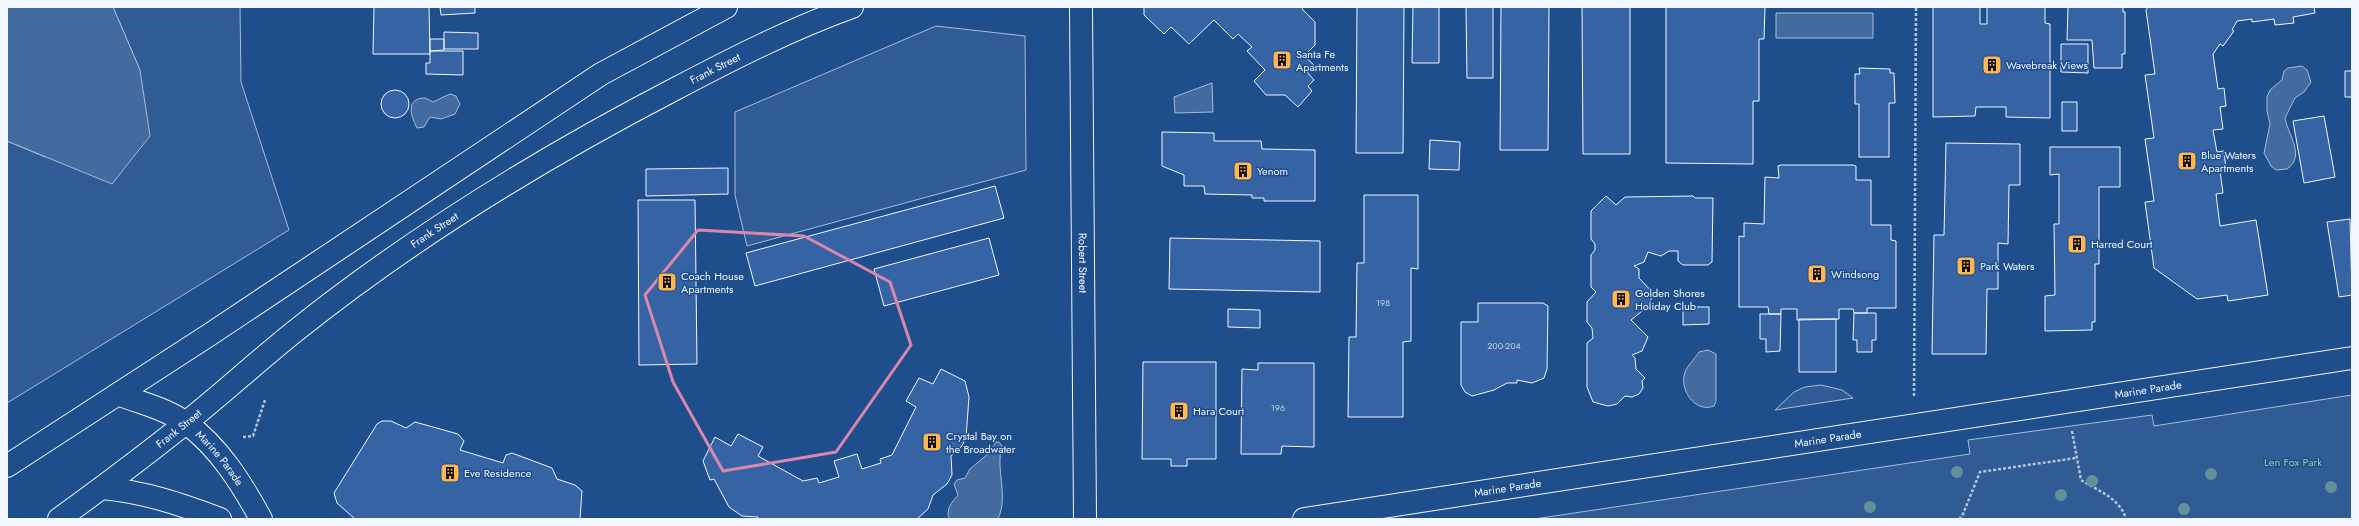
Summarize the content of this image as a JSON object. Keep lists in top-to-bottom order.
{
  "streets": {
    "main road": ["Frank Street", "Robert Street", "Marine Parade"]
  },
  "crossings": [
    ["Frank Street", "Marine Parade"]
  ],
  "parks": ["Len Fox Park"],
  "places": {
    "building": [
      "Santa Fe Apartments",
      "Wavebreak Views",
      "Blue Waters Apartments",
      "Yenom",
      "Harred Court",
      "Park Waters",
      "Windsong",
      "Coach House Apartments",
      "Golden Shores Holiday Club",
      "Hara Court",
      "Crystal Bay on the Broadwater",
      "Eve Residence"
    ]
  },
  "house_numbers": ["198", "200-204", "196"]
}
